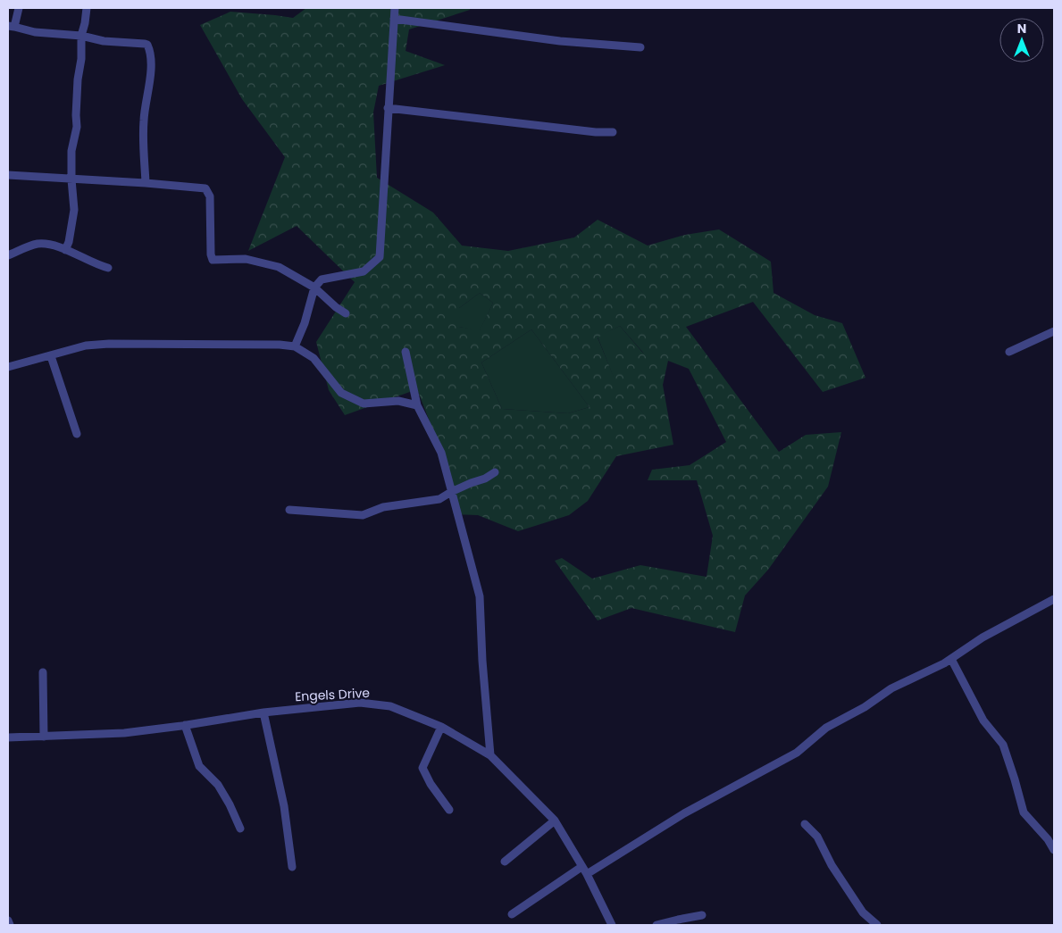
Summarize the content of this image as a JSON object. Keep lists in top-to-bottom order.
{
  "streets": {
    "street": ["Engels Drive"]
  },
  "north": "top"
}
